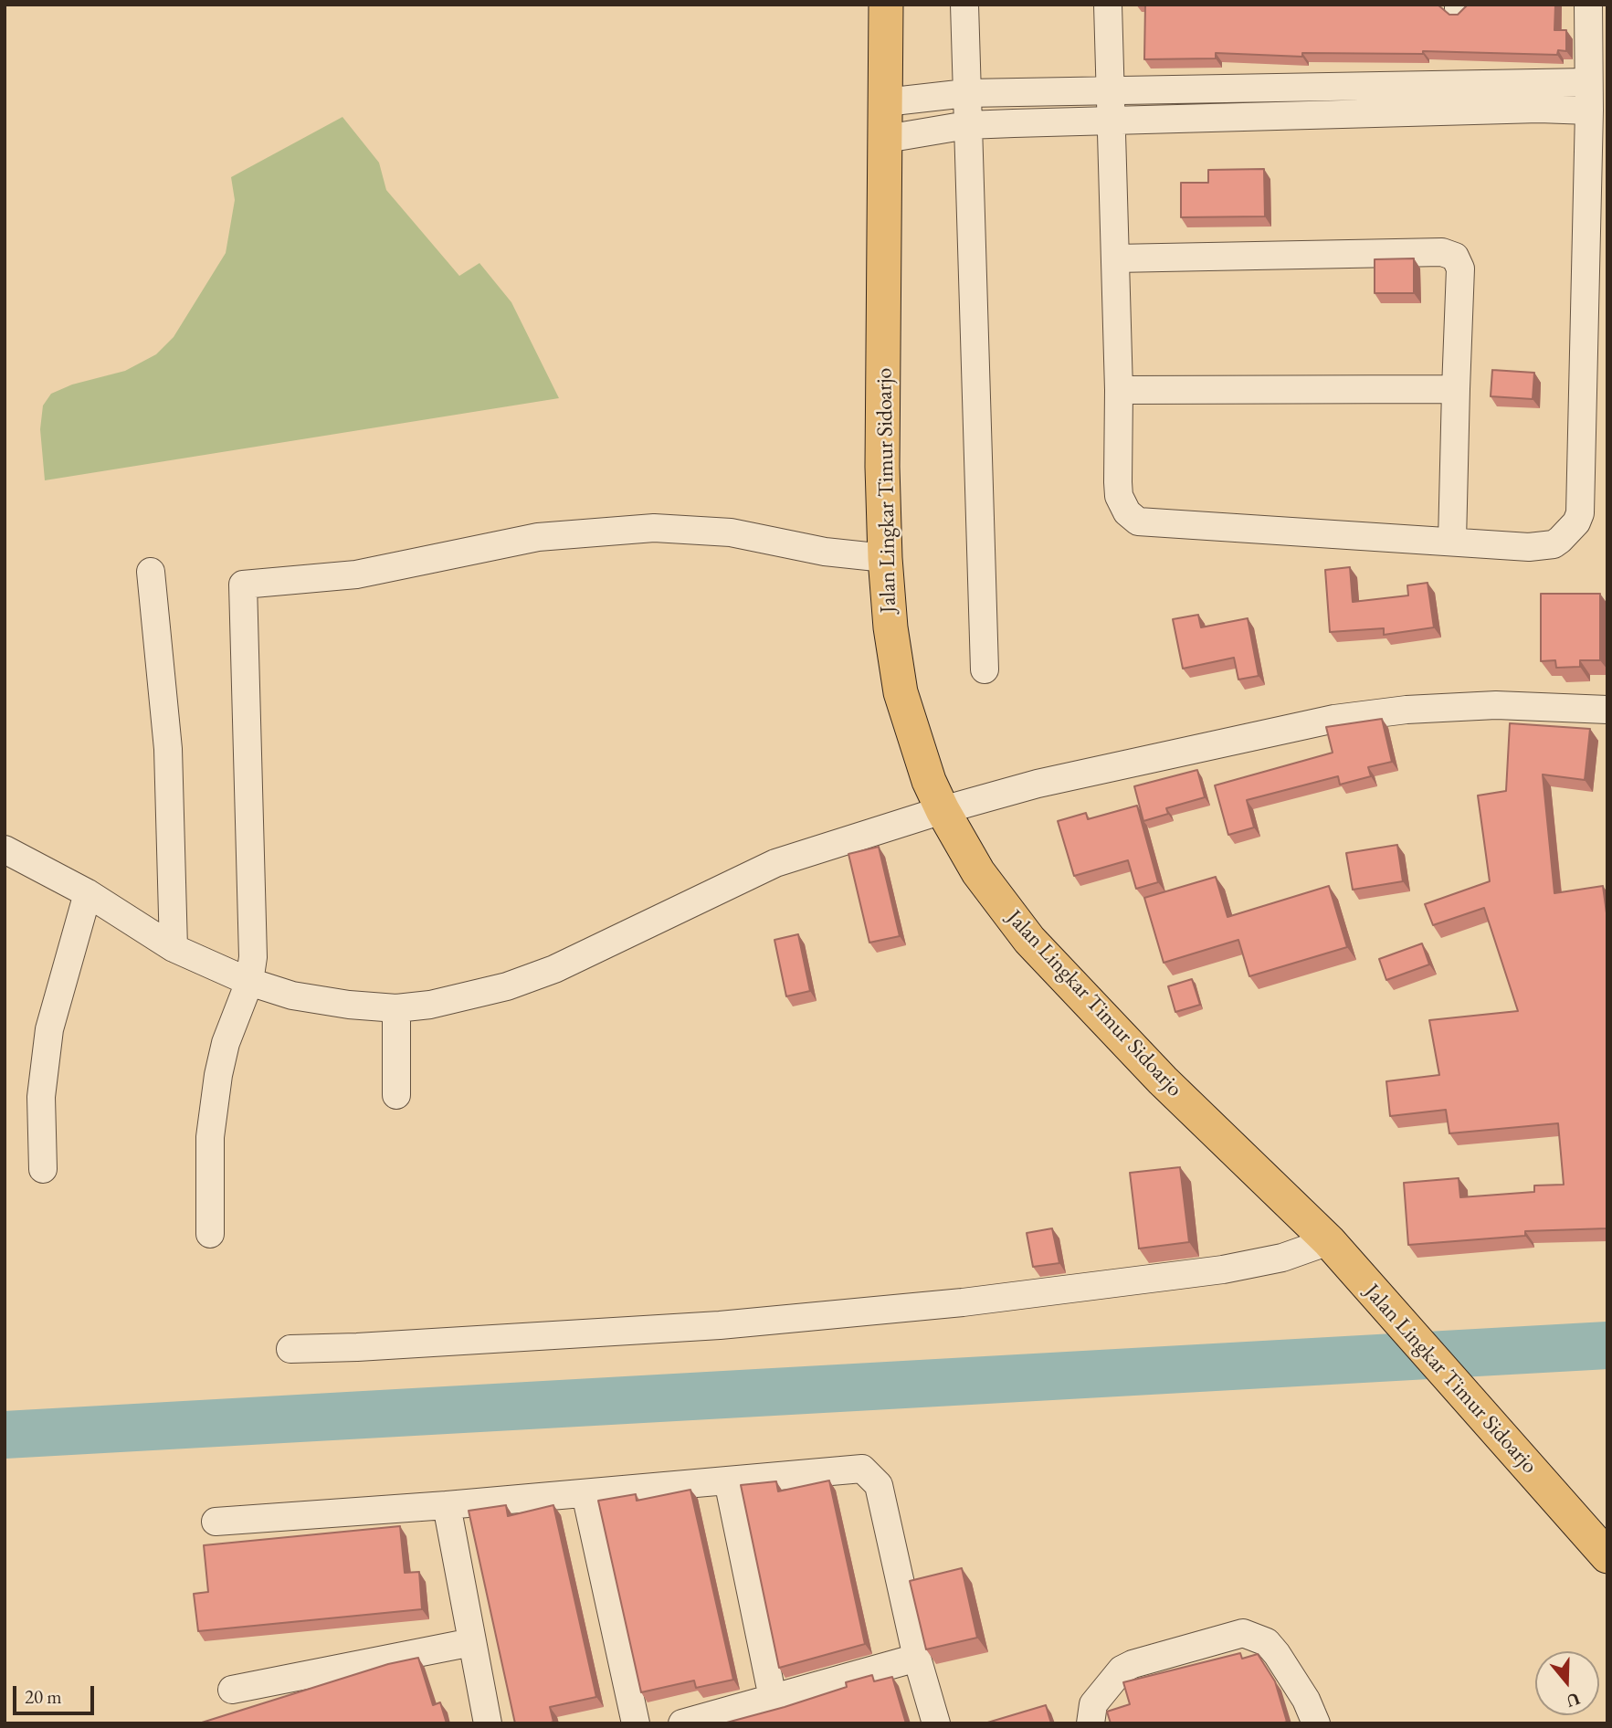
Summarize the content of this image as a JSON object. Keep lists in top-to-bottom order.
{
  "streets": {
    "main road": ["Jalan Lingkar Timur Sidoarjo"]
  },
  "scale_bar": "20 m",
  "north": "bottom"
}
